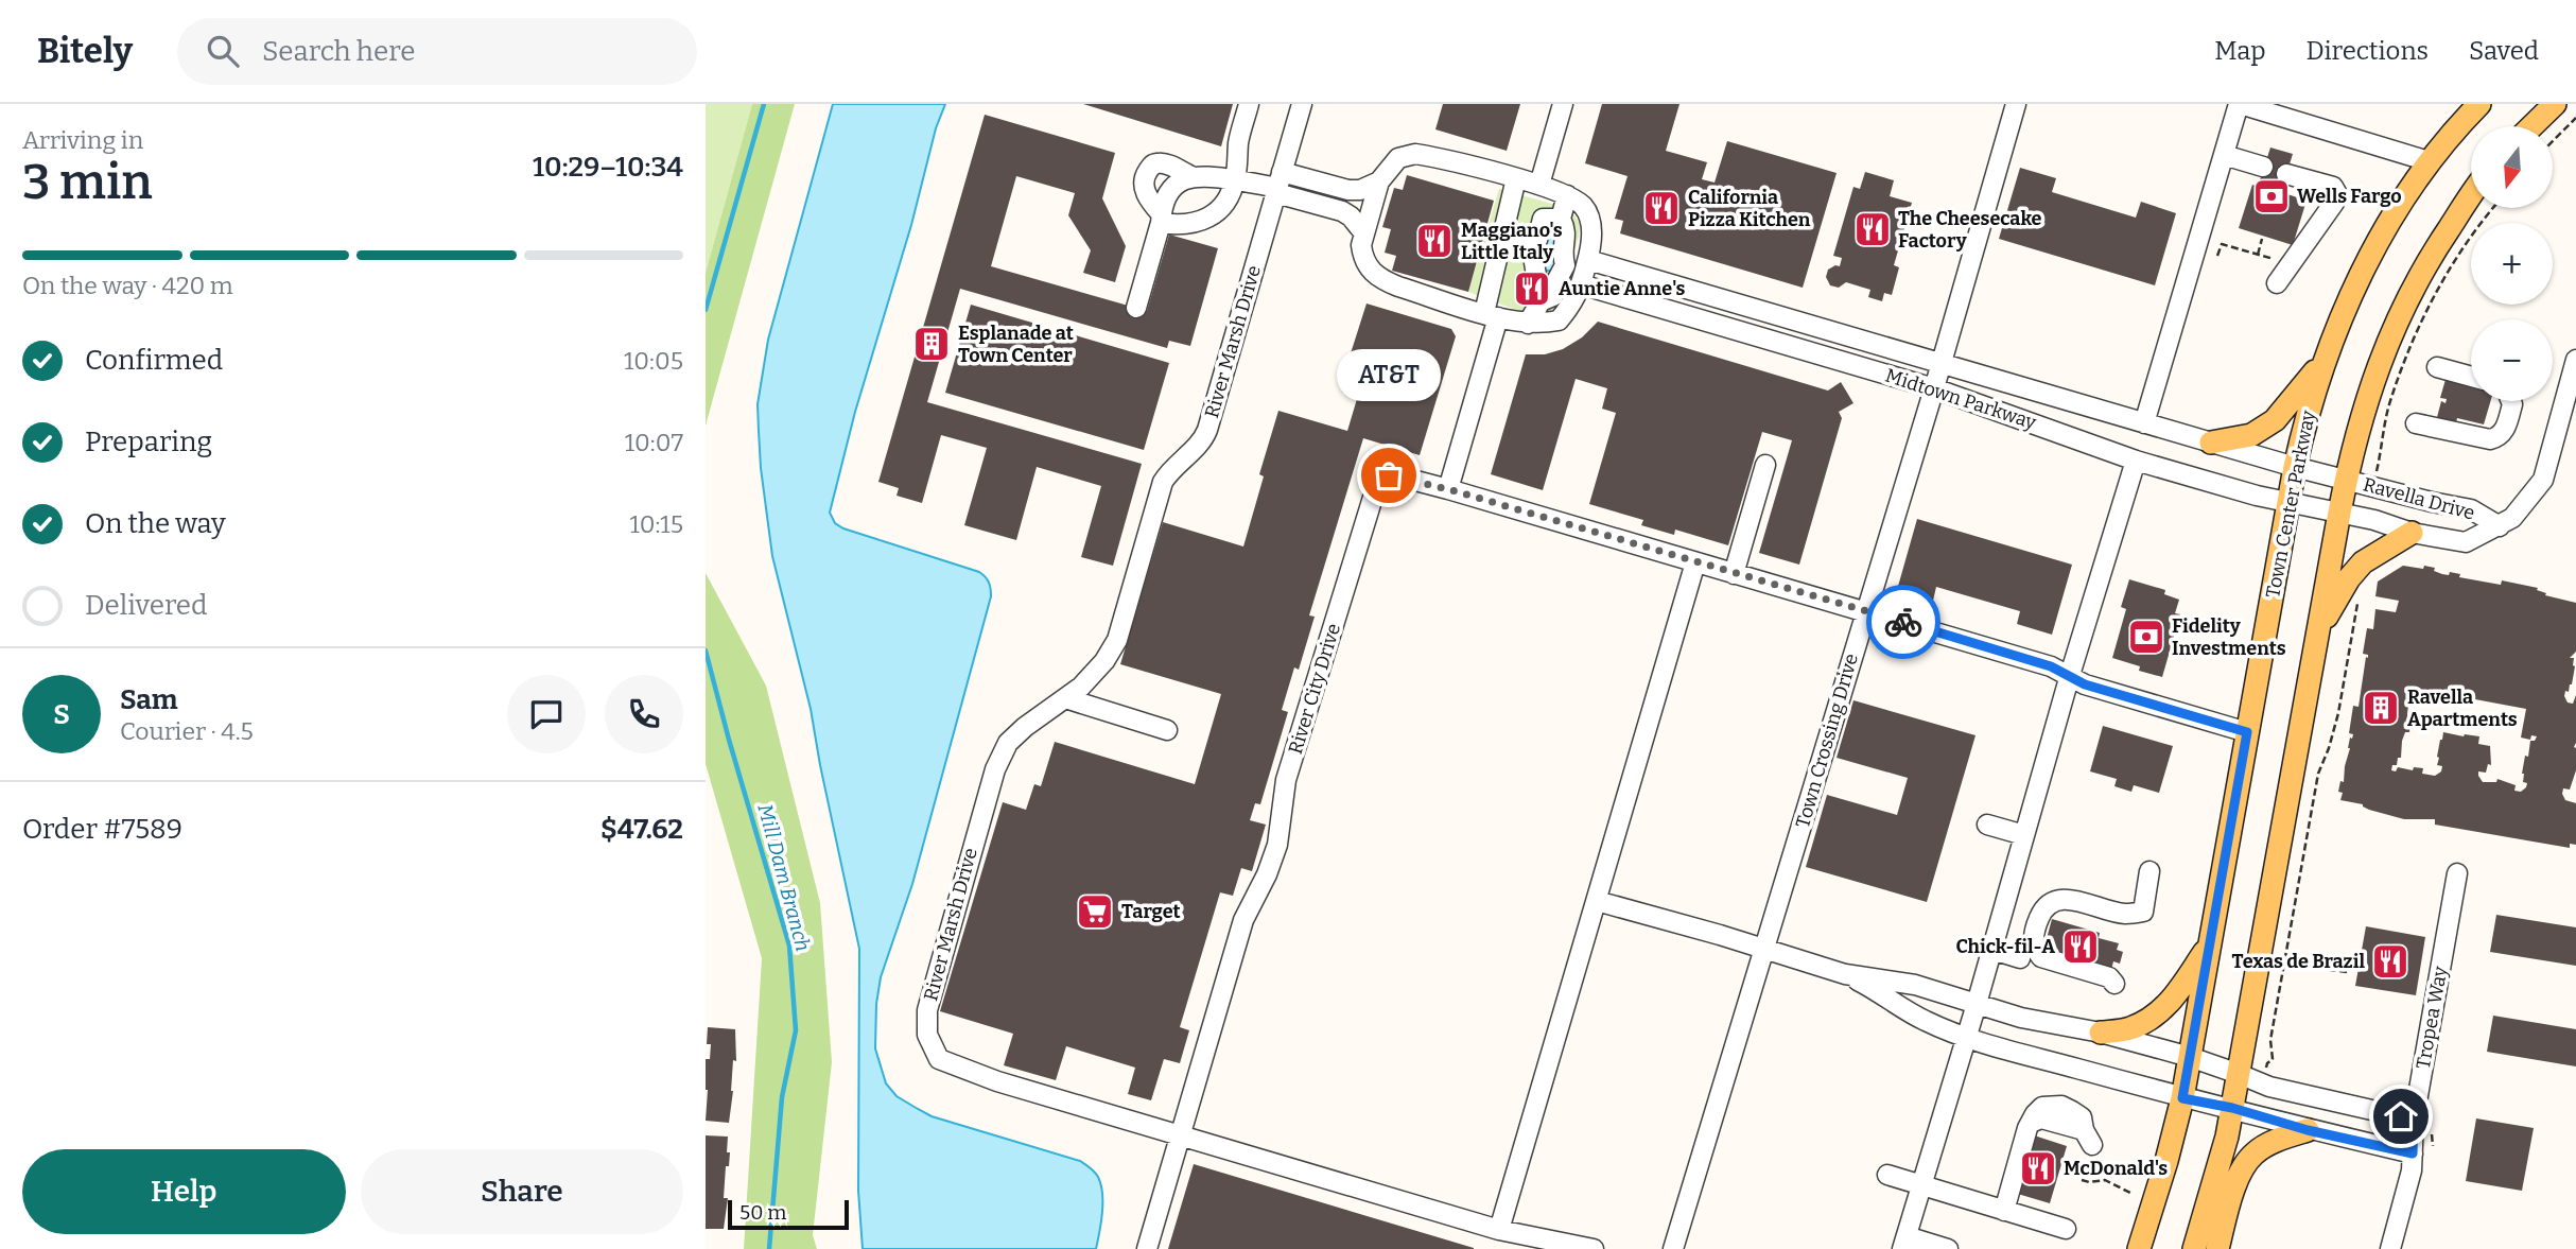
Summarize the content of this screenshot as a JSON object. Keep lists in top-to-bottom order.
{
  "streets": {
    "main road": ["Town Center Parkway"],
    "street": [
      "River Marsh Drive",
      "Midtown Parkway",
      "Ravella Drive",
      "River City Drive",
      "Town Crossing Drive",
      "Tropea Way"
    ]
  },
  "crossings": [
    ["River Marsh Drive", "River City Drive"],
    ["Midtown Parkway", "Ravella Drive"],
    ["Midtown Parkway", "Town Center Parkway"],
    ["Midtown Parkway", "Town Crossing Drive"]
  ],
  "water": ["Mill Dam Branch"],
  "places": {
    "bank": ["Wells Fargo", "Fidelity Investments"],
    "restaurant": [
      "California Pizza Kitchen",
      "The Cheesecake Factory",
      "Maggiano's Little Italy",
      "Auntie Anne's",
      "Chick-fil-A",
      "Texas de Brazil",
      "McDonald's"
    ],
    "building": ["Esplanade at Town Center", "Ravella Apartments"],
    "other": ["AT&T"],
    "supermarket": ["Target"]
  },
  "scale_bar": "50 m",
  "north": "bottom",
  "page": {
    "header": "Bitely",
    "search": "Search here",
    "nav": ["Map", "Directions", "Saved"],
    "heading": ["3 min", "Arriving in", "10:29–10:34"],
    "panel": [
      "Sam",
      "Courier · 4.5",
      "Order #7589",
      "$47.62"
    ],
    "map_buttons": ["+", "−"],
    "bar": "On the way · 420 m",
    "list": [
      ["Confirmed", "10:05"],
      ["Preparing", "10:07"],
      ["On the way", "10:15"],
      "Delivered"
    ],
    "bubble": "AT&T",
    "round": "S",
    "buttons": ["Help", "Share"],
    "scale": "50 m"
  }
}
